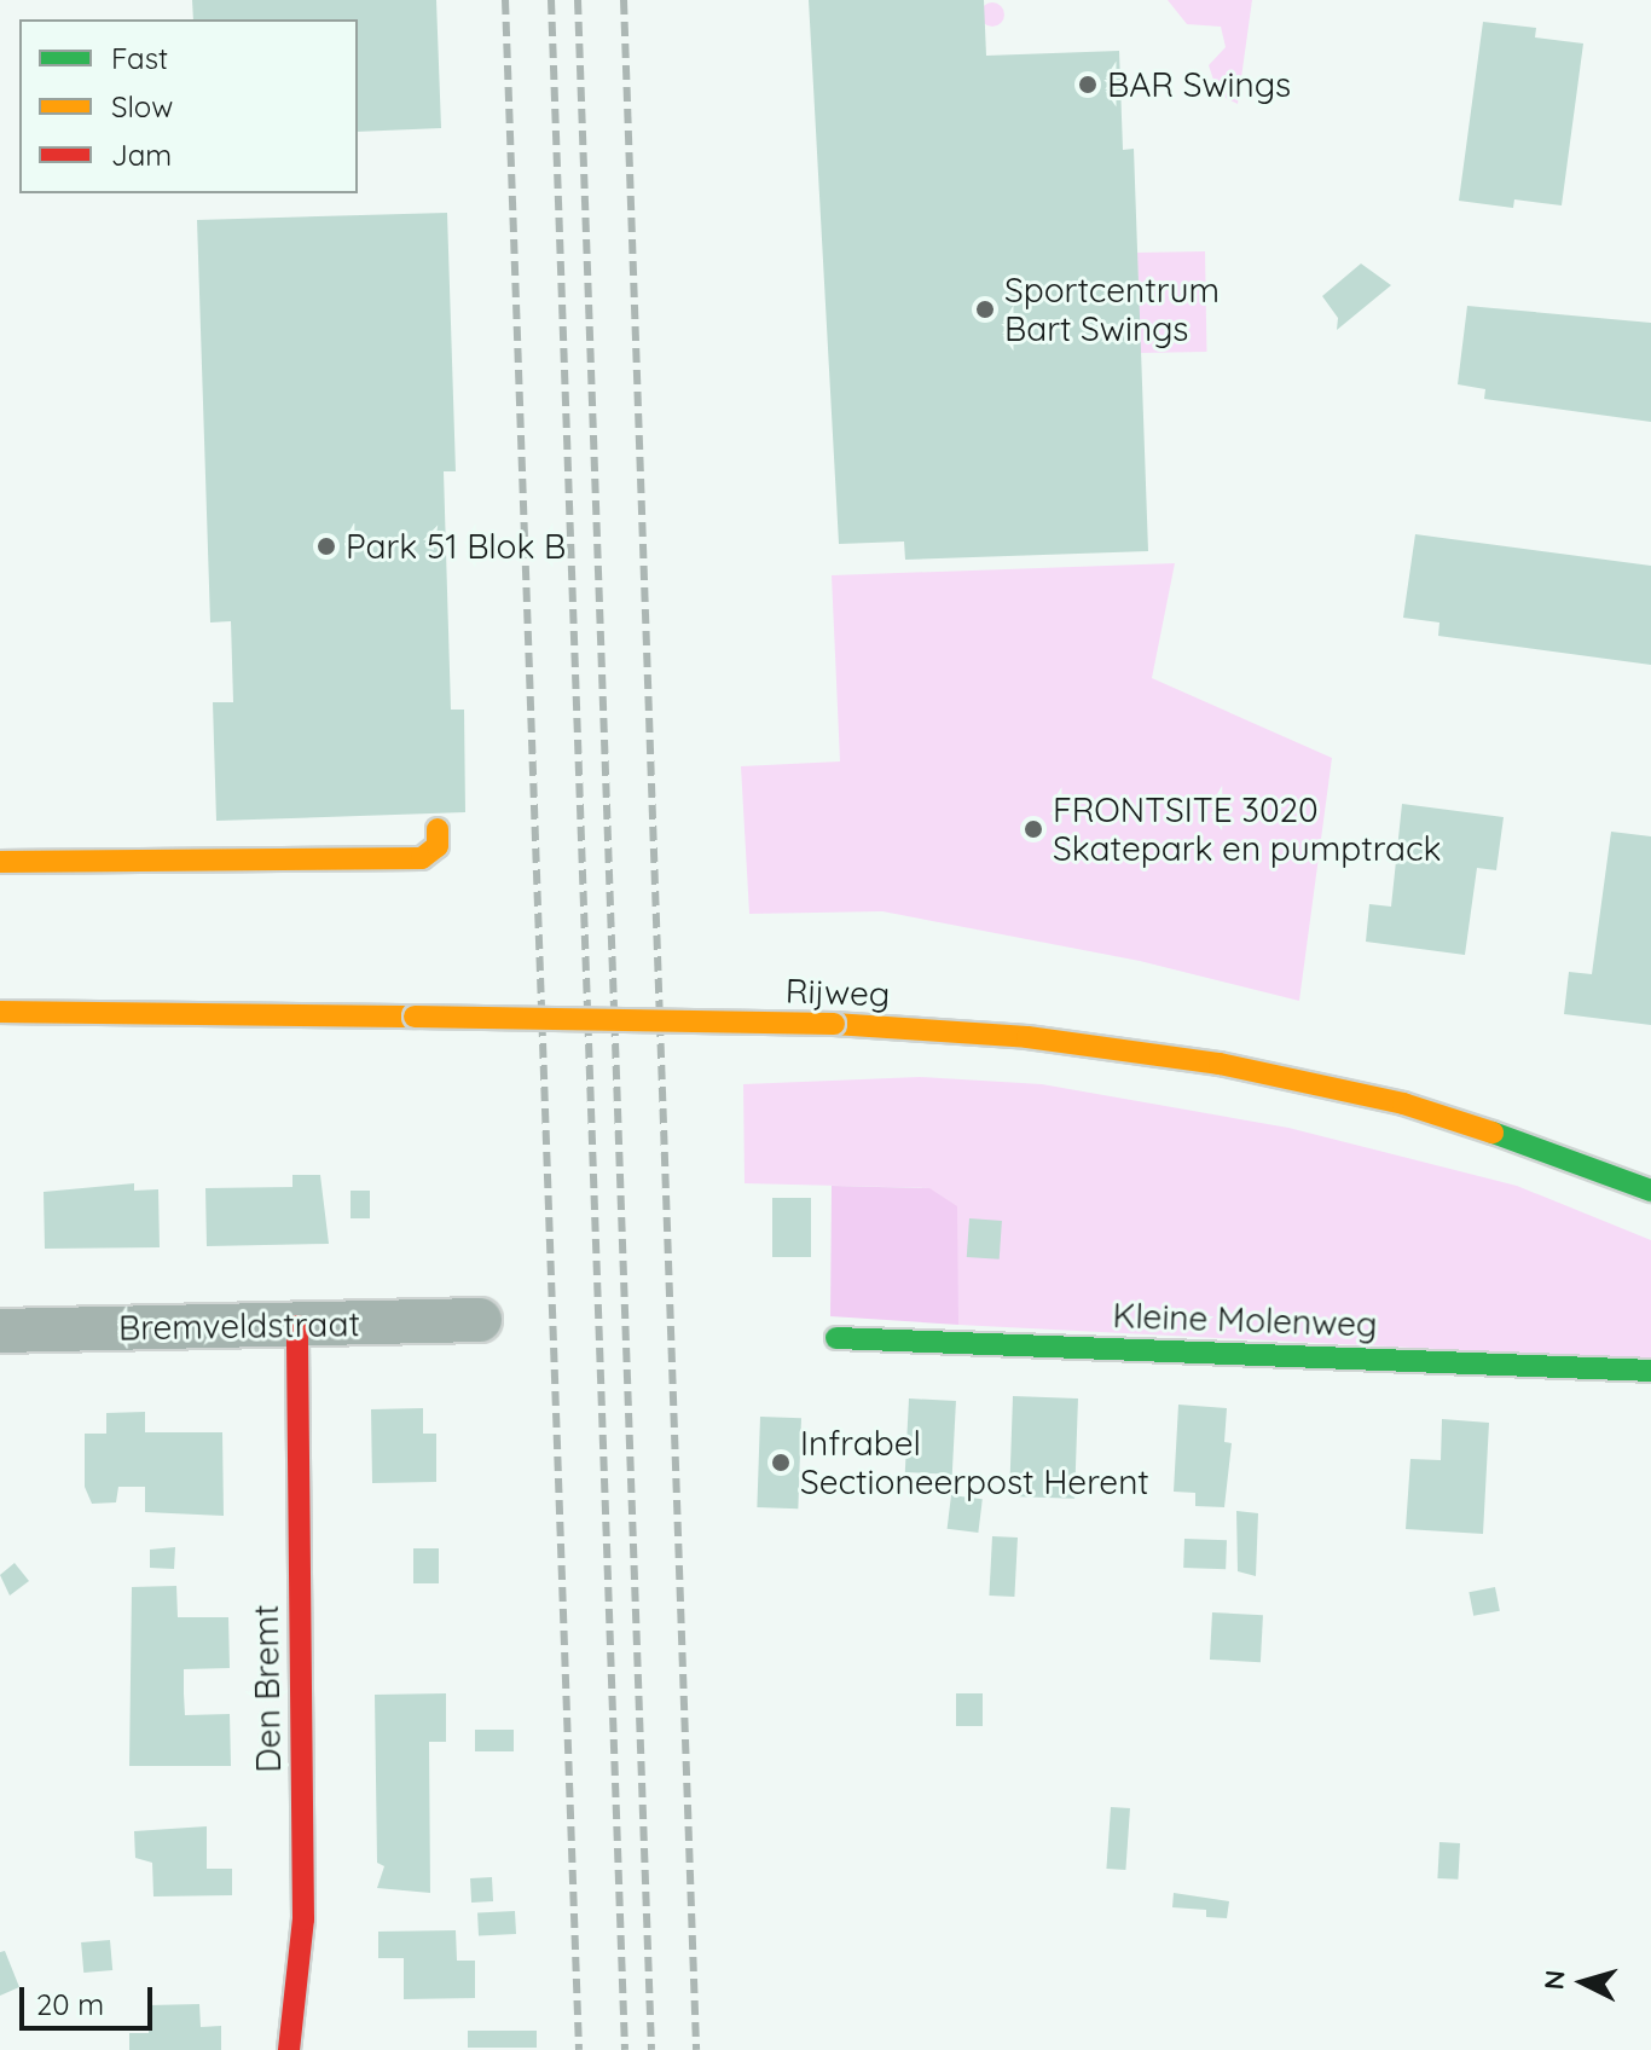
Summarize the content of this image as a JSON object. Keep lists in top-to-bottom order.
{
  "streets": {
    "street": [
      "Rijweg",
      "Kleine Molenweg",
      "Bremveldstraat",
      "Den Bremt"
    ]
  },
  "crossings": [
    ["Bremveldstraat", "Den Bremt"]
  ],
  "places": [
    "BAR Swings",
    "Sportcentrum Bart Swings",
    "Park 51 Blok B",
    "FRONTSITE 3020 Skatepark en pumptrack",
    "Infrabel Sectioneerpost Herent"
  ],
  "legend": ["Fast", "Slow", "Jam"],
  "scale_bar": "20 m",
  "north": "left"
}
